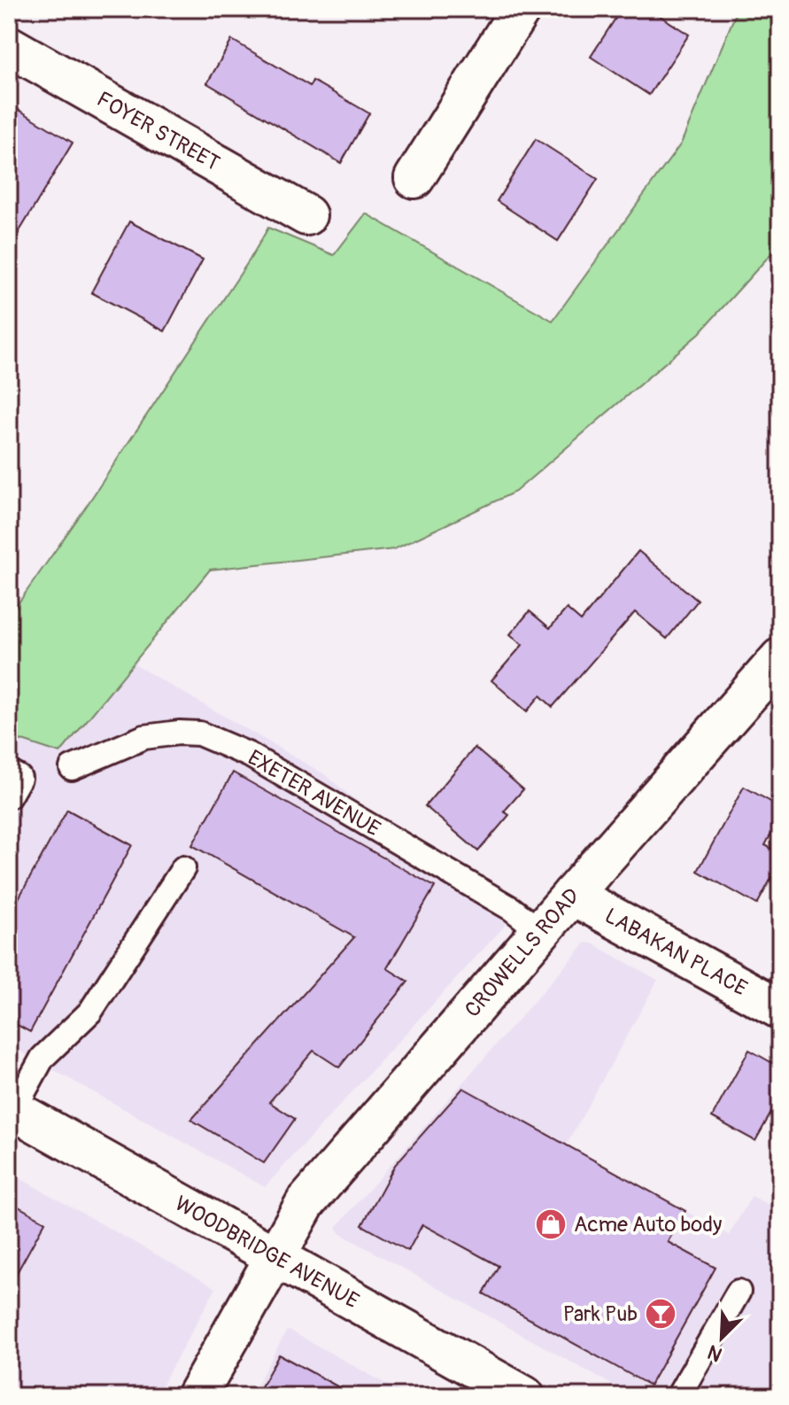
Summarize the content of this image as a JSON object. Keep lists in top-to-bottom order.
{
  "streets": {
    "street": [
      "FOYER STREET",
      "LABAKAN PLACE",
      "CROWELLS ROAD",
      "WOODBRIDGE AVENUE"
    ],
    "lane": ["EXETER AVENUE"]
  },
  "crossings": [
    ["EXETER AVENUE", "CROWELLS ROAD"],
    ["LABAKAN PLACE", "CROWELLS ROAD"],
    ["CROWELLS ROAD", "WOODBRIDGE AVENUE"]
  ],
  "places": {
    "shop": ["Acme Auto body"],
    "bar": ["Park Pub"]
  },
  "north": "bottom left"
}
